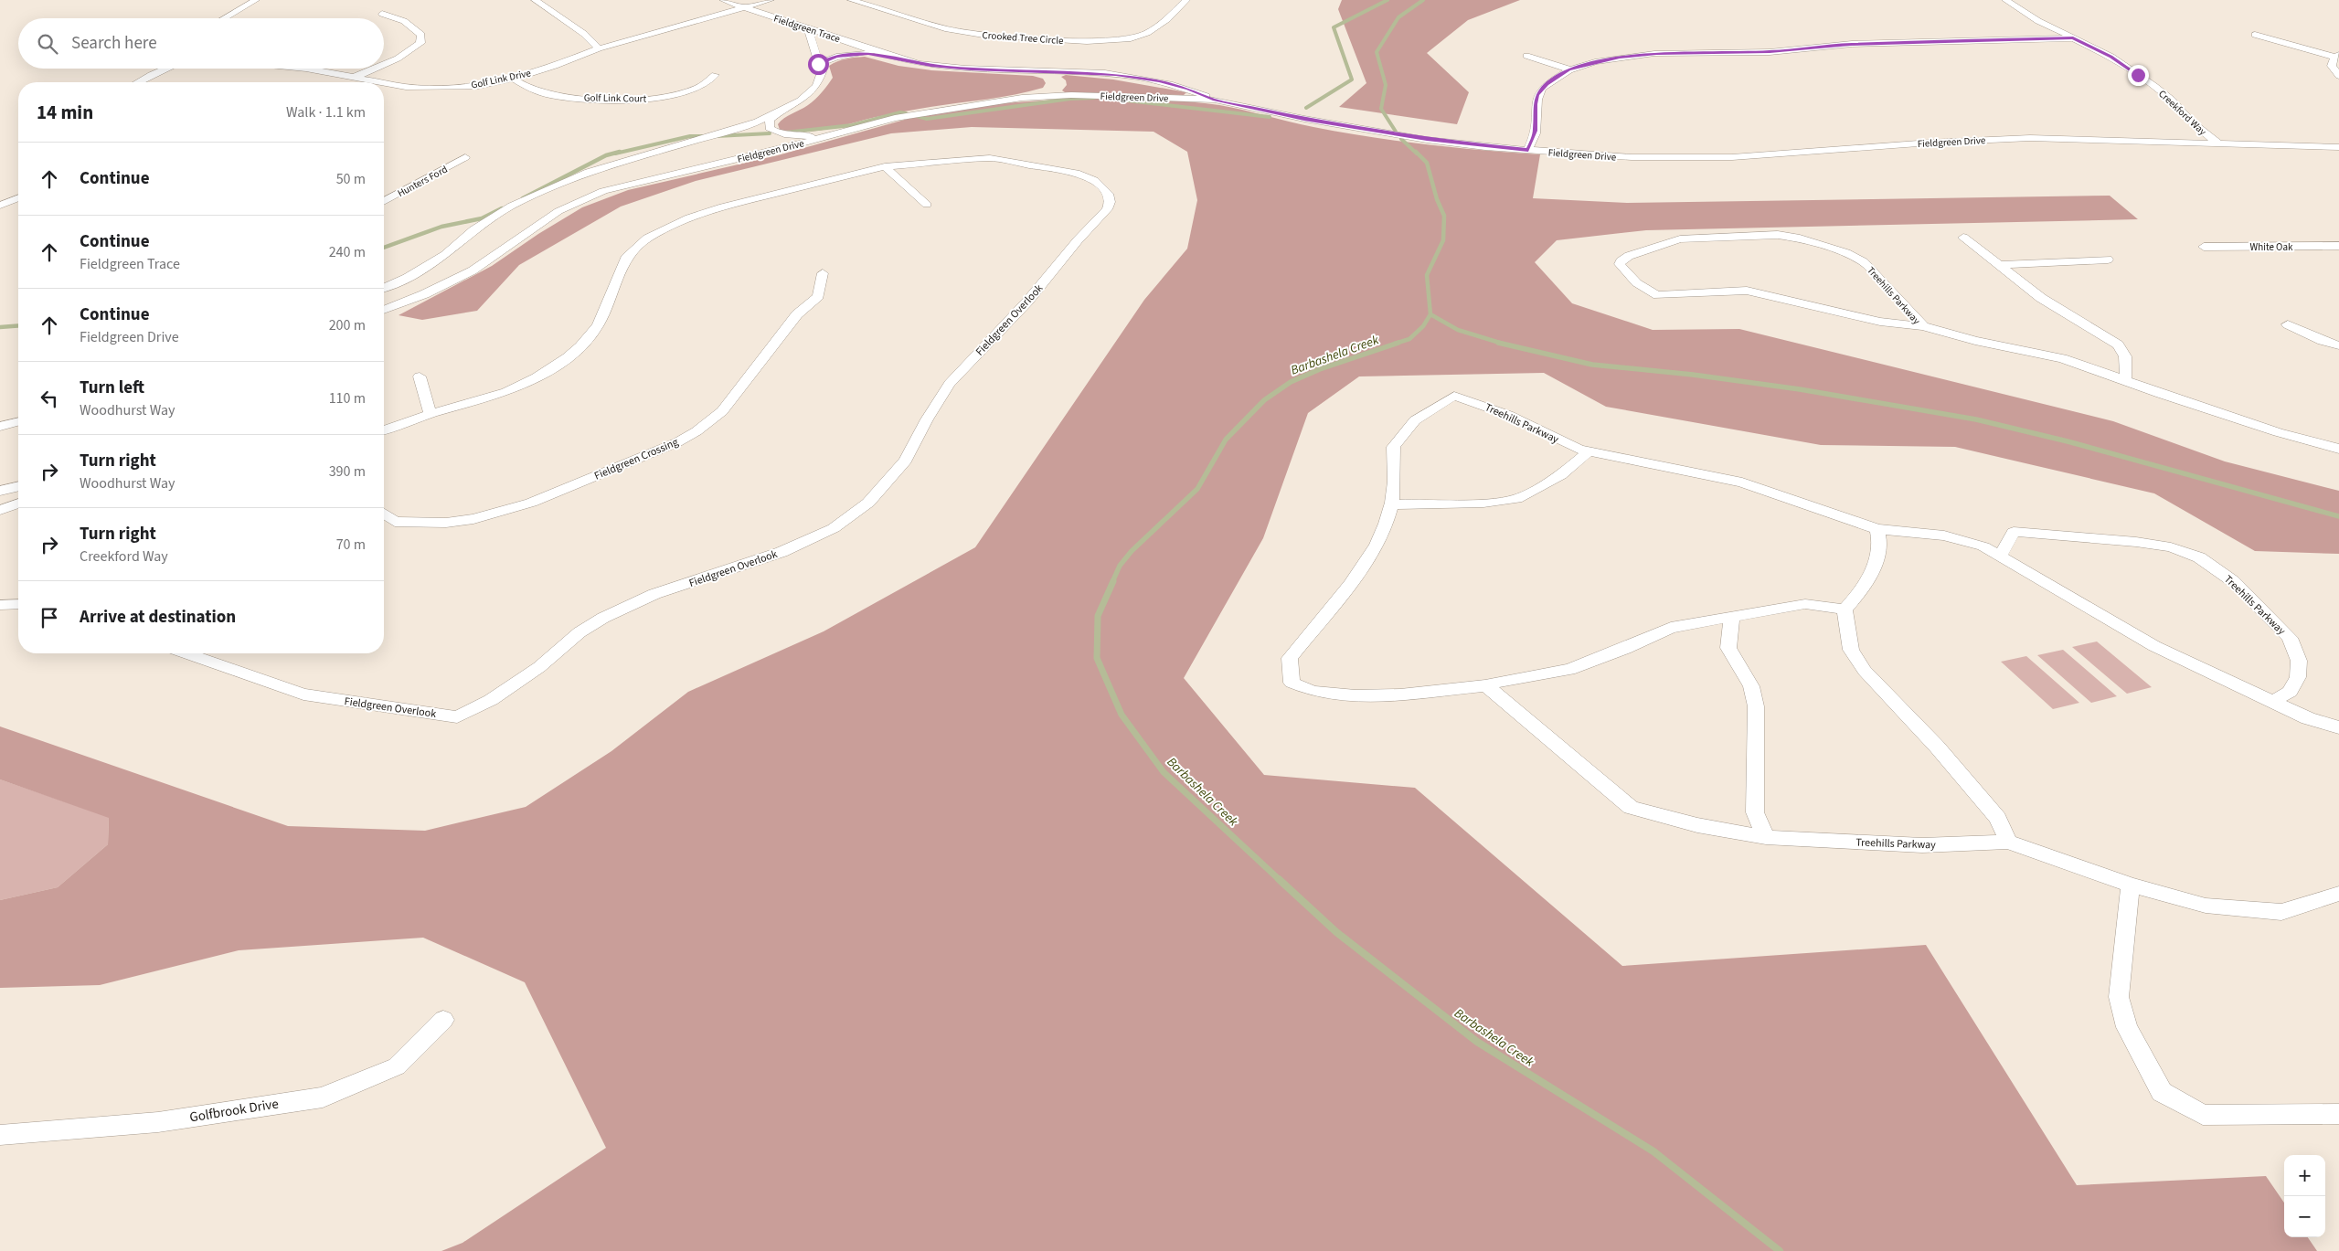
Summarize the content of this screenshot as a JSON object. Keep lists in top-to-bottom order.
{
  "streets": {
    "street": [
      "Fieldgreen Trace",
      "Crooked Tree Circle",
      "Golf Link Drive",
      "Fieldgreen Drive",
      "Golf Link Court",
      "Creekford Way",
      "Hunters Ford",
      "White Oak",
      "Treehills Parkway",
      "Fieldgreen Overlook",
      "Fieldgreen Crossing",
      "Golfbrook Drive"
    ]
  },
  "crossings": [
    ["Fieldgreen Trace", "Golf Link Drive"],
    ["Fieldgreen Trace", "Fieldgreen Drive"],
    ["Golf Link Drive", "Golf Link Court"],
    ["Fieldgreen Drive", "Creekford Way"]
  ],
  "water": ["Barbashela Creek"],
  "page": {
    "search": "Search here",
    "heading": ["14 min", "Walk · 1.1 km"],
    "list": [
      ["Continue", "50 m"],
      ["Continue", "Fieldgreen Trace", "240 m"],
      ["Continue", "Fieldgreen Drive", "200 m"],
      ["Turn left", "Woodhurst Way", "110 m"],
      ["Turn right", "Woodhurst Way", "390 m"],
      ["Turn right", "Creekford Way", "70 m"],
      "Arrive at destination"
    ],
    "map_buttons": ["+", "−"]
  }
}
